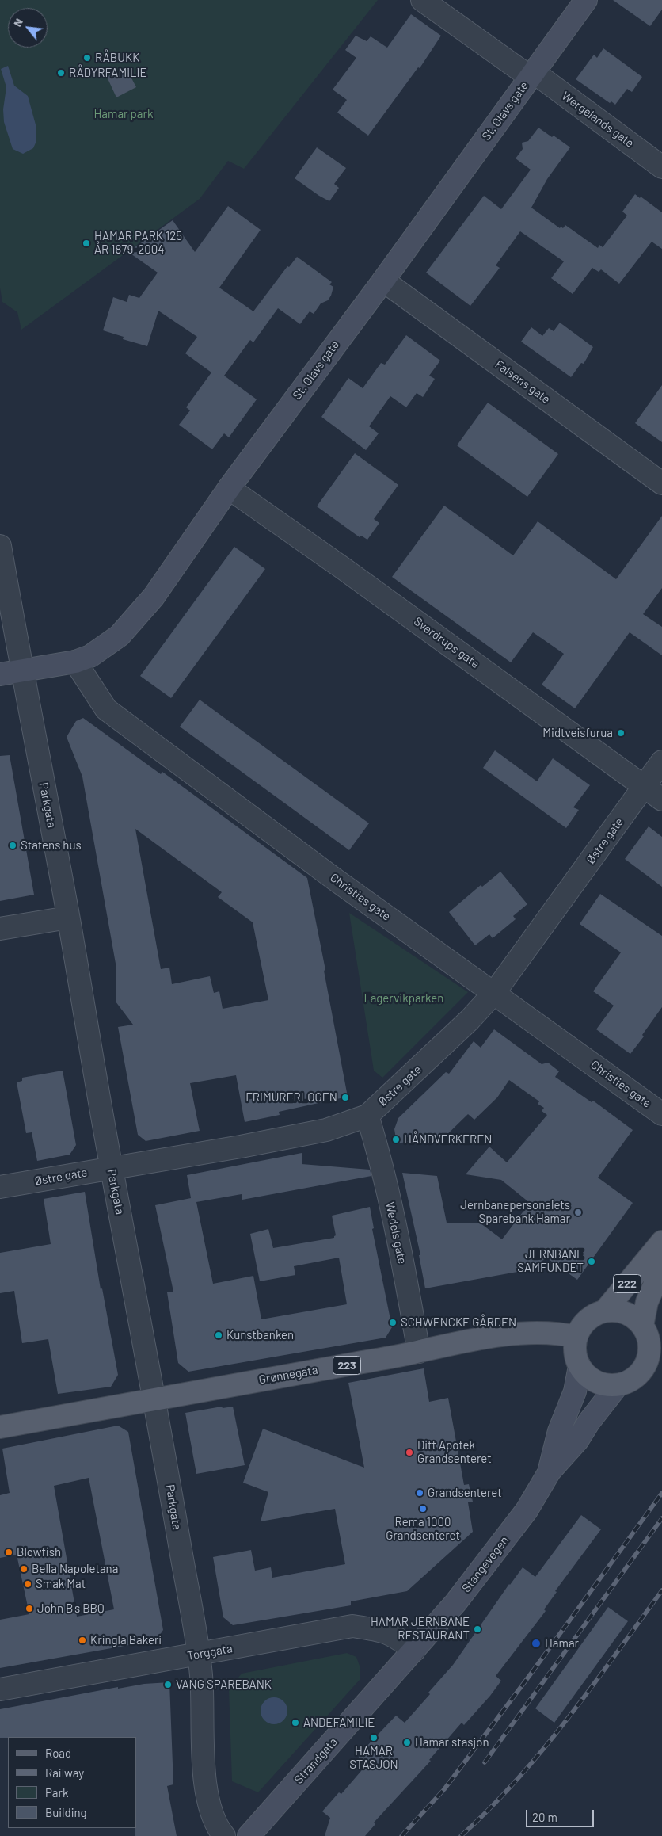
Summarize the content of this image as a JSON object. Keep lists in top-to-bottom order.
{
  "streets": {
    "main road": [
      "St. Olavs gate",
      "222",
      "223",
      "Grønnegata",
      "Stangevegen",
      "Strandgata"
    ],
    "street": [
      "Wergelands gate",
      "Falsens gate",
      "Sverdrups gate",
      "Parkgata",
      "Østre gate",
      "Christies gate",
      "Wedels gate",
      "Torggata"
    ]
  },
  "crossings": [
    ["St. Olavs gate", "Wergelands gate"],
    ["St. Olavs gate", "Falsens gate"],
    ["St. Olavs gate", "Sverdrups gate"],
    ["St. Olavs gate", "Parkgata"],
    ["St. Olavs gate", "Christies gate"],
    ["Sverdrups gate", "Østre gate"],
    ["Parkgata", "Østre gate"],
    ["Parkgata", "Grønnegata"],
    ["Parkgata", "Torggata"],
    ["Østre gate", "Christies gate"],
    ["Østre gate", "Wedels gate"],
    ["Wedels gate", "Grønnegata"],
    ["222", "Grønnegata"],
    ["222", "Stangevegen"],
    ["Grønnegata", "Stangevegen"],
    ["Stangevegen", "Torggata"],
    ["Stangevegen", "Strandgata"],
    ["Torggata", "Strandgata"]
  ],
  "parks": ["Hamar park", "Fagervikparken"],
  "places": [
    "RÅBUKK",
    "RÅDYRFAMILIE",
    "HAMAR PARK 125 ÅR 1879-2004",
    "Midtveisfurua",
    "Statens hus",
    "FRIMURERLOGEN",
    "HÅNDVERKEREN",
    "Jernbanepersonalets Sparebank Hamar",
    "JERNBANE SAMFUNDET",
    "SCHWENCKE GÅRDEN",
    "Kunstbanken",
    "Ditt Apotek Grandsenteret",
    "Grandsenteret",
    "Rema 1000 Grandsenteret",
    "Blowfish",
    "Bella Napoletana",
    "Smak Mat",
    "John B's BBQ",
    "HAMAR JERNBANE RESTAURANT",
    "Kringla Bakeri",
    "Hamar",
    "VANG SPAREBANK",
    "ANDEFAMILIE",
    "HAMAR STASJON",
    "Hamar stasjon"
  ],
  "legend": [
    "Road",
    "Railway",
    "Park",
    "Building"
  ],
  "scale_bar": "20 m",
  "north": "top left"
}
